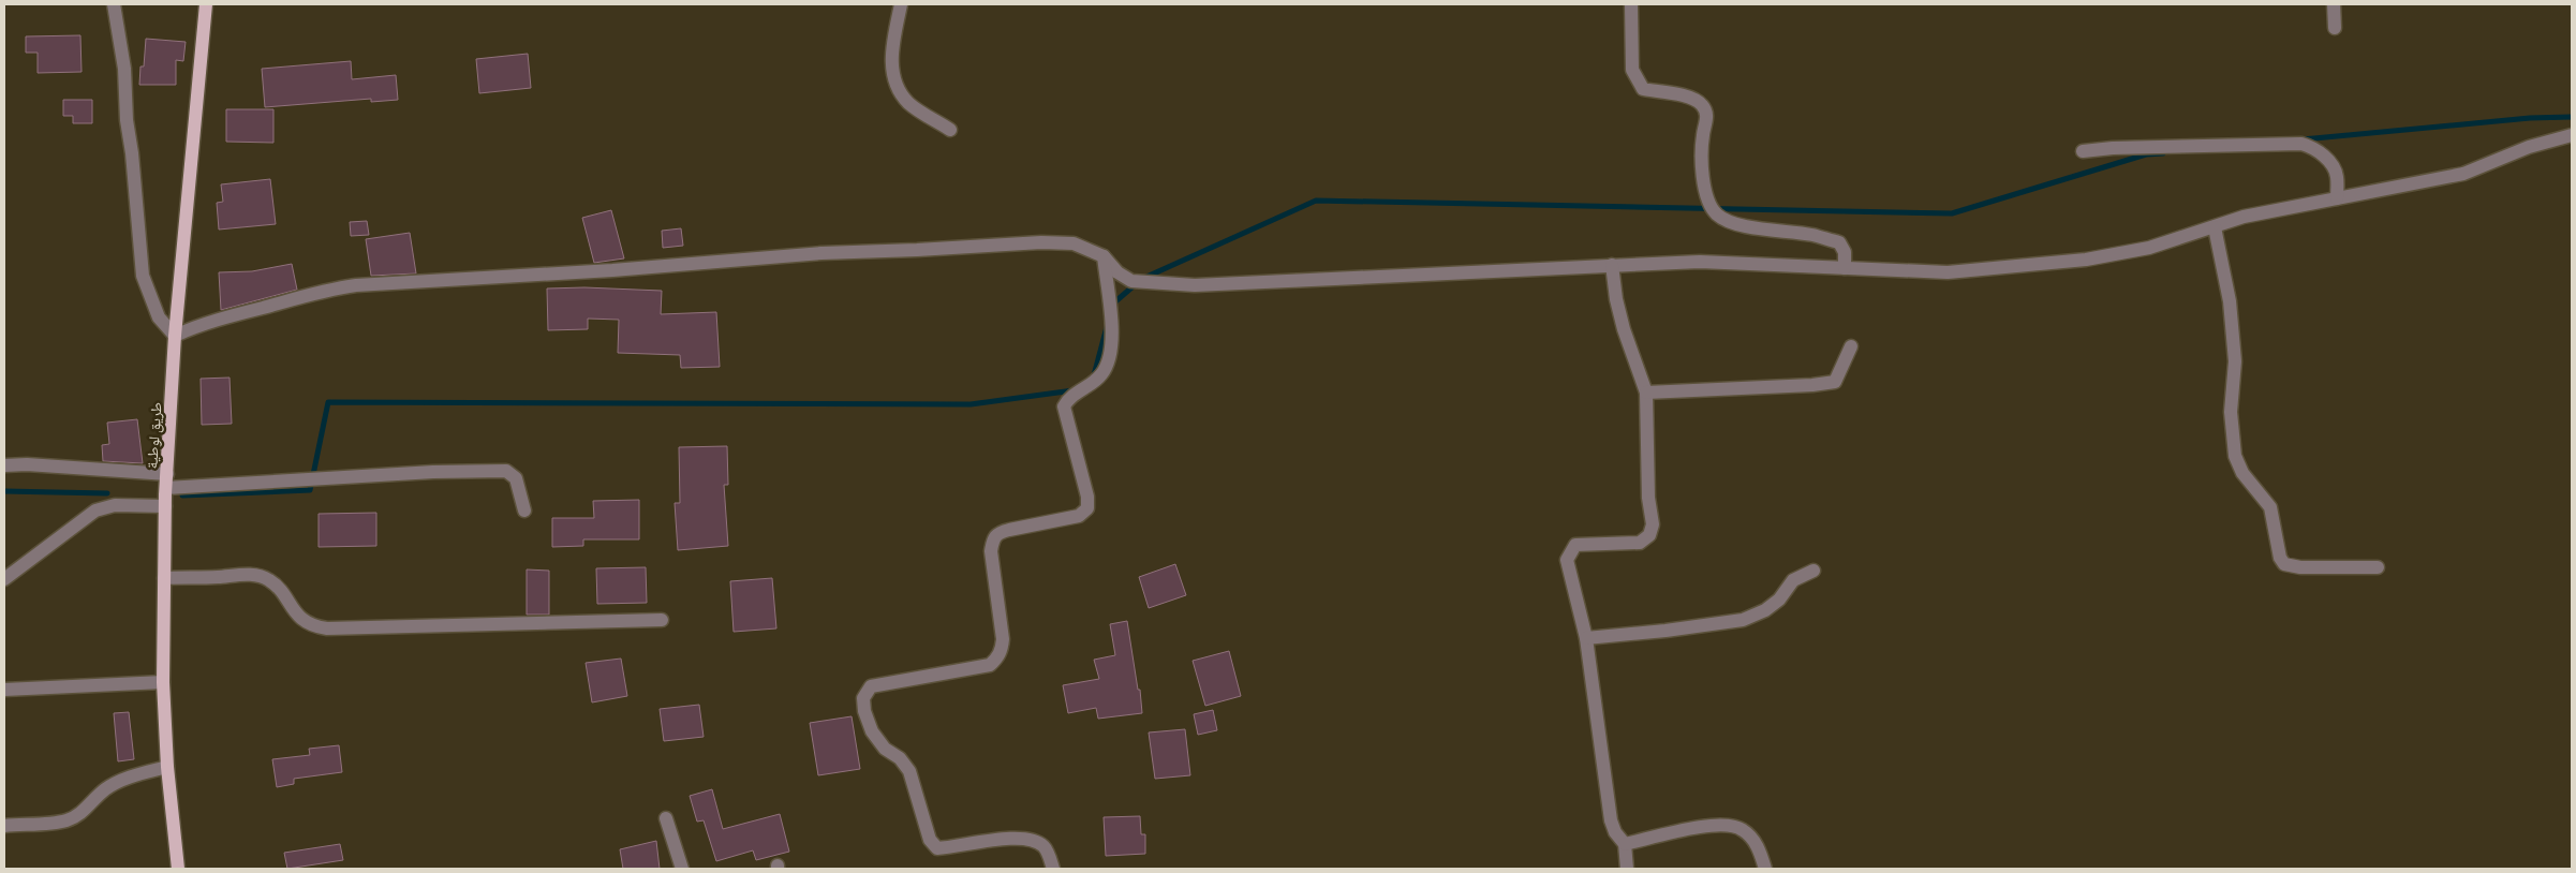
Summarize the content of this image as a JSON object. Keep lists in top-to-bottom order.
{
  "streets": {
    "main road": ["طريق لوطية"]
  }
}
